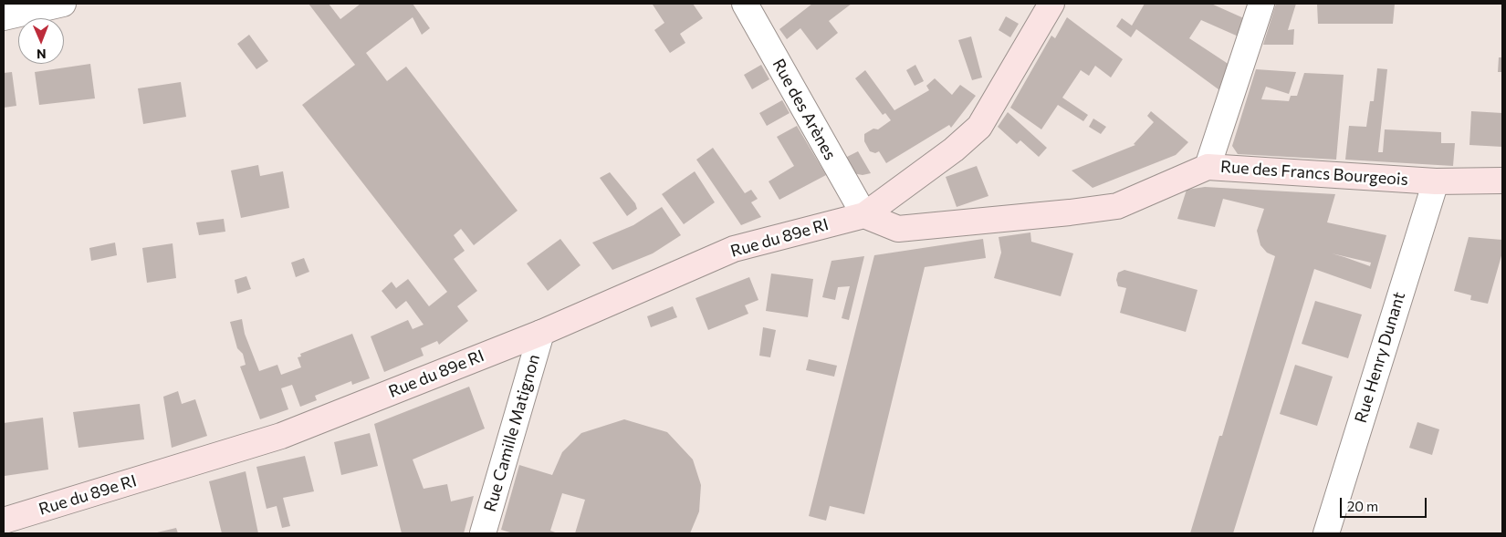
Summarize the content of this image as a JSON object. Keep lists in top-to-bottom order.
{
  "streets": {
    "street": [
      "Rue des Arènes",
      "Rue des Francs Bourgeois",
      "Rue du 89e RI",
      "Rue Henry Dunant",
      "Rue Camille Matignon"
    ]
  },
  "crossings": [
    ["Rue des Arènes", "Rue des Francs Bourgeois"],
    ["Rue des Arènes", "Rue du 89e RI"],
    ["Rue des Francs Bourgeois", "Rue du 89e RI"],
    ["Rue des Francs Bourgeois", "Rue Henry Dunant"],
    ["Rue du 89e RI", "Rue Camille Matignon"]
  ],
  "scale_bar": "20 m",
  "north": "bottom"
}
